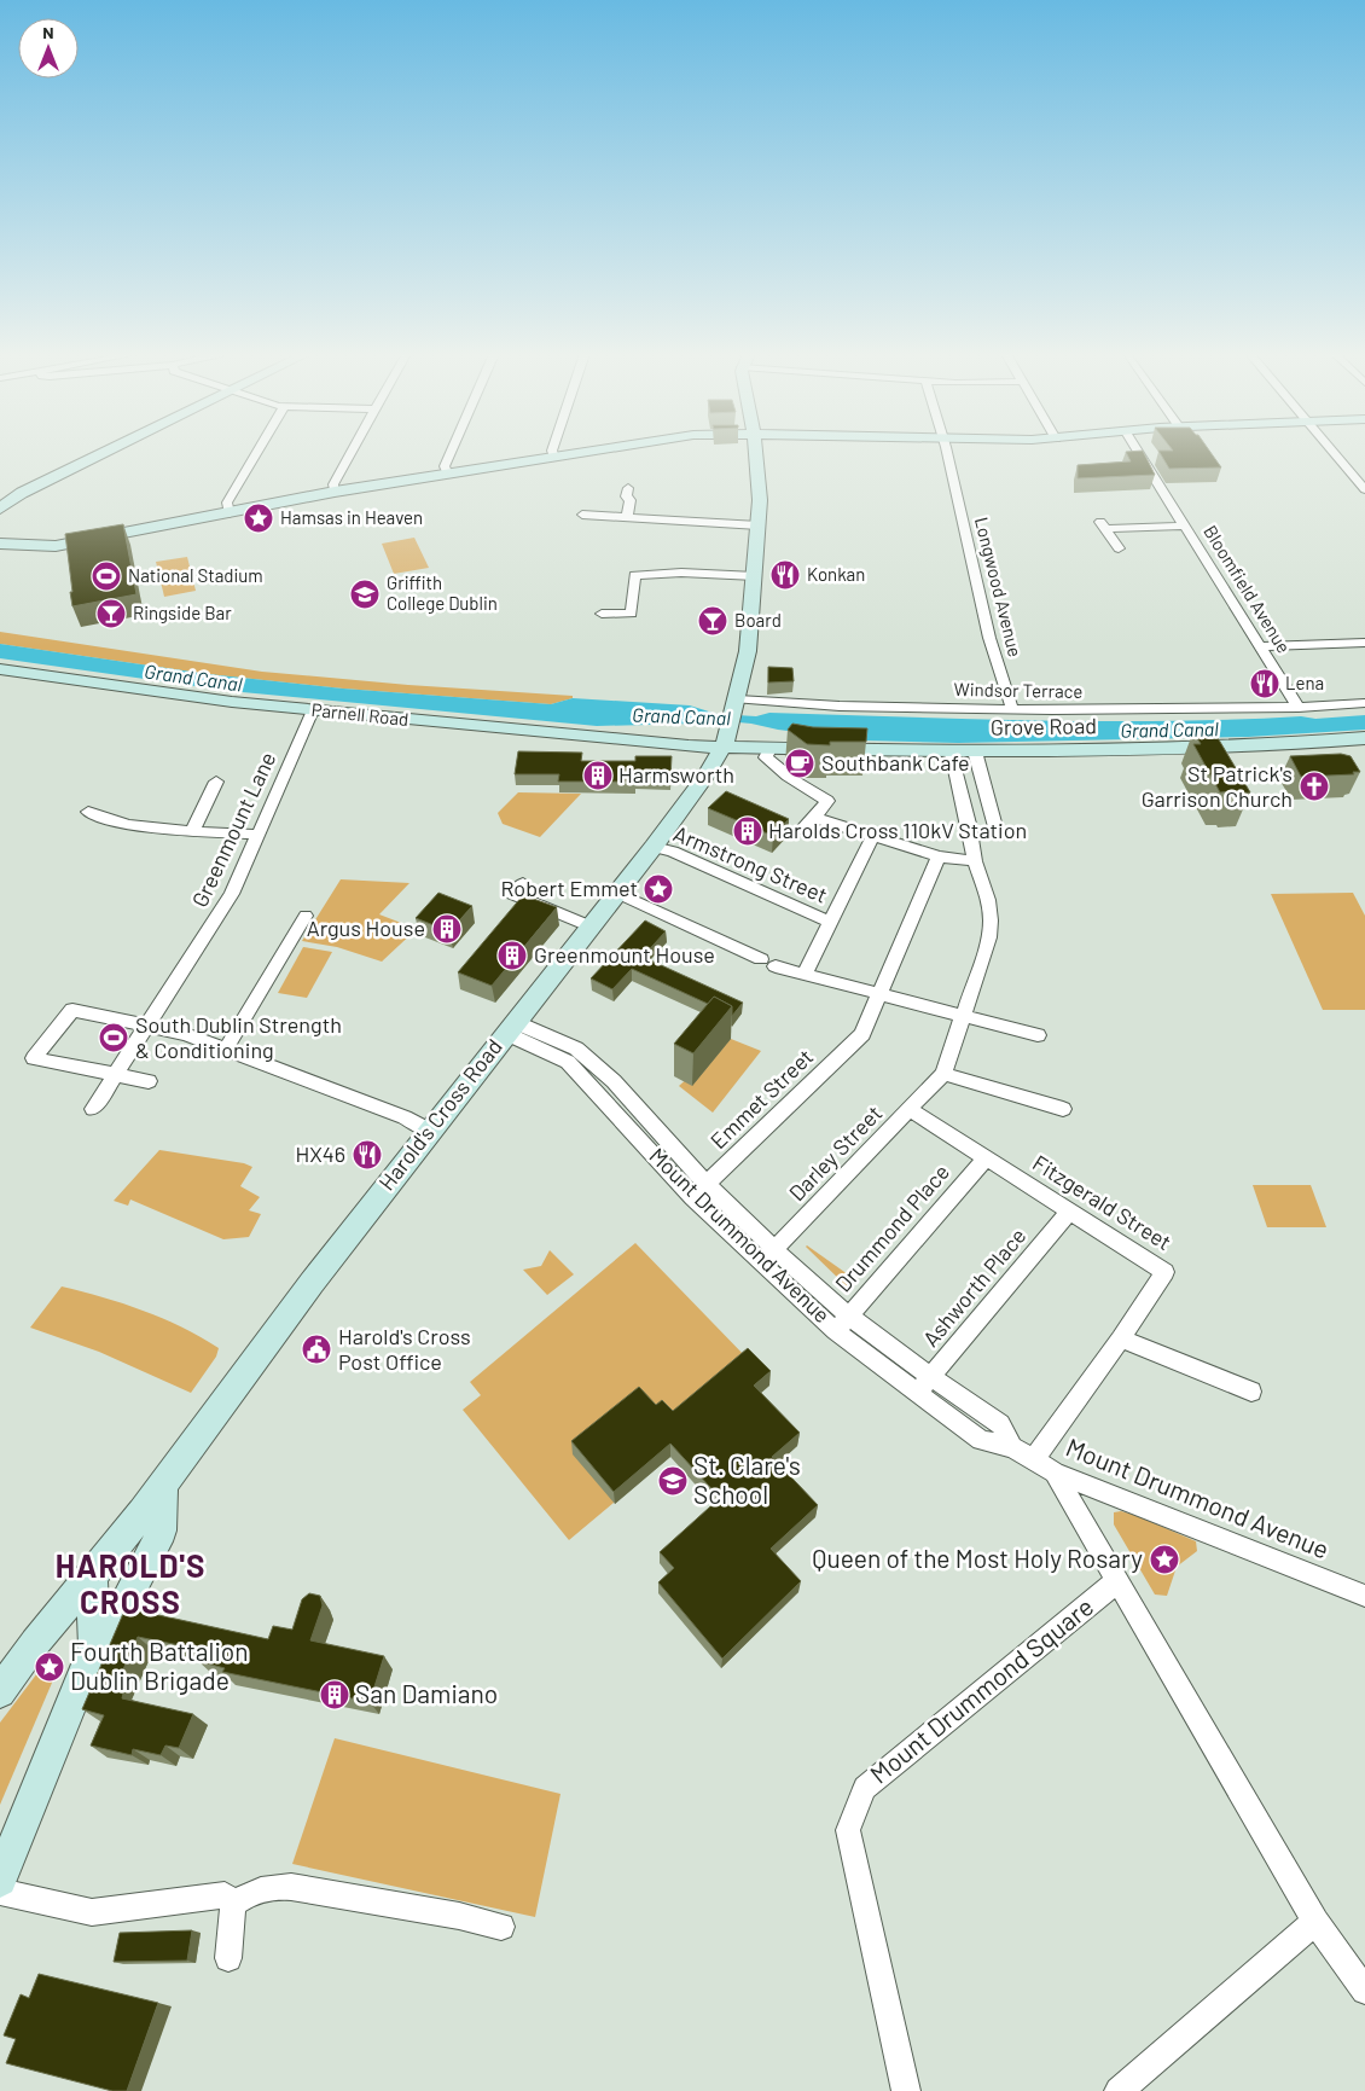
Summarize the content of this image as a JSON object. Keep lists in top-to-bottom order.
{
  "streets": {
    "main road": ["Parnell Road", "Grove Road", "Harold's Cross Road"],
    "street": [
      "Longwood Avenue",
      "Bloomfield Avenue",
      "Windsor Terrace",
      "Greenmount Lane",
      "Armstrong Street",
      "Emmet Street",
      "Darley Street",
      "Fitzgerald Street",
      "Drummond Place",
      "Mount Drummond Avenue",
      "Ashworth Place",
      "Mount Drummond Square"
    ]
  },
  "crossings": [
    ["Longwood Avenue", "Windsor Terrace"],
    ["Bloomfield Avenue", "Windsor Terrace"],
    ["Windsor Terrace", "Harold's Cross Road"],
    ["Parnell Road", "Grove Road"],
    ["Parnell Road", "Greenmount Lane"],
    ["Parnell Road", "Harold's Cross Road"],
    ["Grove Road", "Harold's Cross Road"],
    ["Armstrong Street", "Harold's Cross Road"],
    ["Emmet Street", "Mount Drummond Avenue"],
    ["Harold's Cross Road", "Mount Drummond Avenue"],
    ["Darley Street", "Fitzgerald Street"],
    ["Darley Street", "Mount Drummond Avenue"],
    ["Fitzgerald Street", "Drummond Place"],
    ["Fitzgerald Street", "Mount Drummond Avenue"],
    ["Fitzgerald Street", "Ashworth Place"],
    ["Drummond Place", "Mount Drummond Avenue"],
    ["Mount Drummond Avenue", "Ashworth Place"]
  ],
  "districts": ["HAROLD'S CROSS"],
  "water": ["Grand Canal"],
  "places": {
    "place": [
      "Hamsas in Heaven",
      "Robert Emmet",
      "Queen of the Most Holy Rosary",
      "Fourth Battalion Dublin Brigade"
    ],
    "restaurant": ["Konkan", "Lena", "HX46"],
    "sports": ["National Stadium", "South Dublin Strength & Conditioning"],
    "school or university": ["Griffith College Dublin", "St. Clare's School"],
    "bar": ["Ringside Bar", "Board"],
    "cafe": ["Southbank Cafe"],
    "building": [
      "Harmsworth",
      "Harolds Cross 110kV Station",
      "Argus House",
      "Greenmount House",
      "San Damiano"
    ],
    "church": ["St Patrick's Garrison Church"],
    "public building": ["Harold's Cross Post Office"]
  },
  "north": "top"
}
